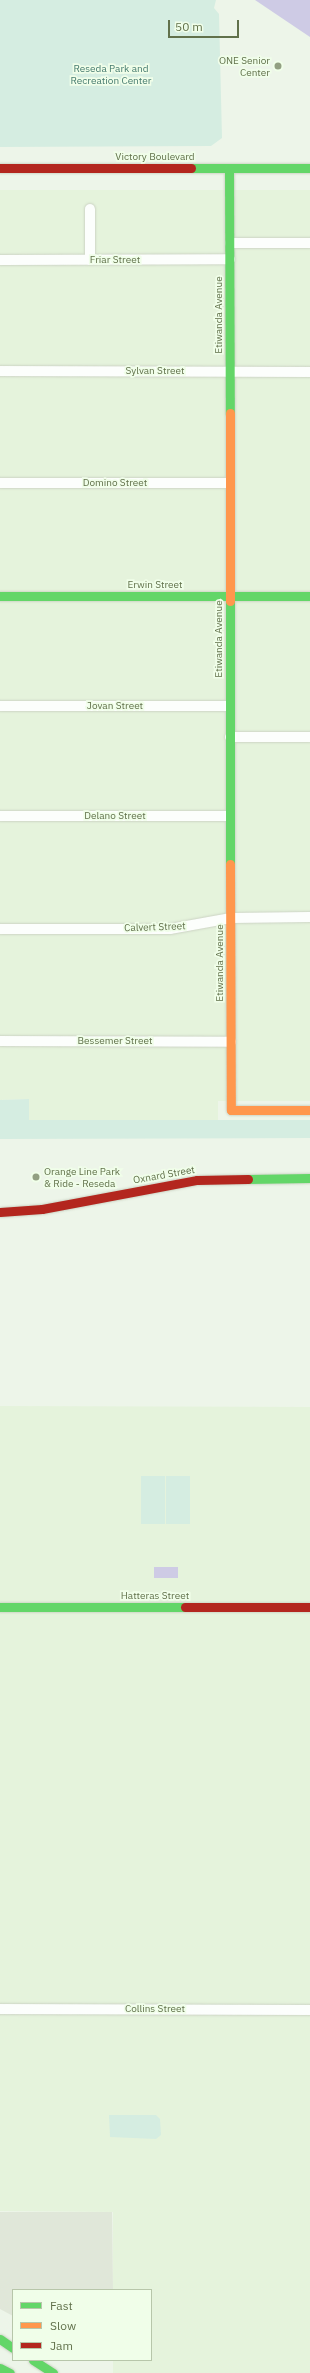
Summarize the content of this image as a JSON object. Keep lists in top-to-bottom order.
{
  "streets": {
    "main road": [
      "Victory Boulevard",
      "Etiwanda Avenue",
      "Erwin Street",
      "Oxnard Street",
      "Hatteras Street"
    ],
    "street": [
      "Friar Street",
      "Sylvan Street",
      "Domino Street",
      "Jovan Street",
      "Delano Street",
      "Calvert Street",
      "Bessemer Street",
      "Collins Street"
    ]
  },
  "crossings": [
    ["Victory Boulevard", "Etiwanda Avenue"],
    ["Friar Street", "Etiwanda Avenue"],
    ["Etiwanda Avenue", "Sylvan Street"],
    ["Etiwanda Avenue", "Domino Street"],
    ["Etiwanda Avenue", "Erwin Street"],
    ["Etiwanda Avenue", "Jovan Street"],
    ["Etiwanda Avenue", "Delano Street"],
    ["Etiwanda Avenue", "Calvert Street"],
    ["Etiwanda Avenue", "Bessemer Street"]
  ],
  "parks": ["Reseda Park and Recreation Center"],
  "places": ["ONE Senior Center", "Orange Line Park & Ride - Reseda"],
  "legend": ["Fast", "Slow", "Jam"],
  "scale_bar": "50 m"
}
